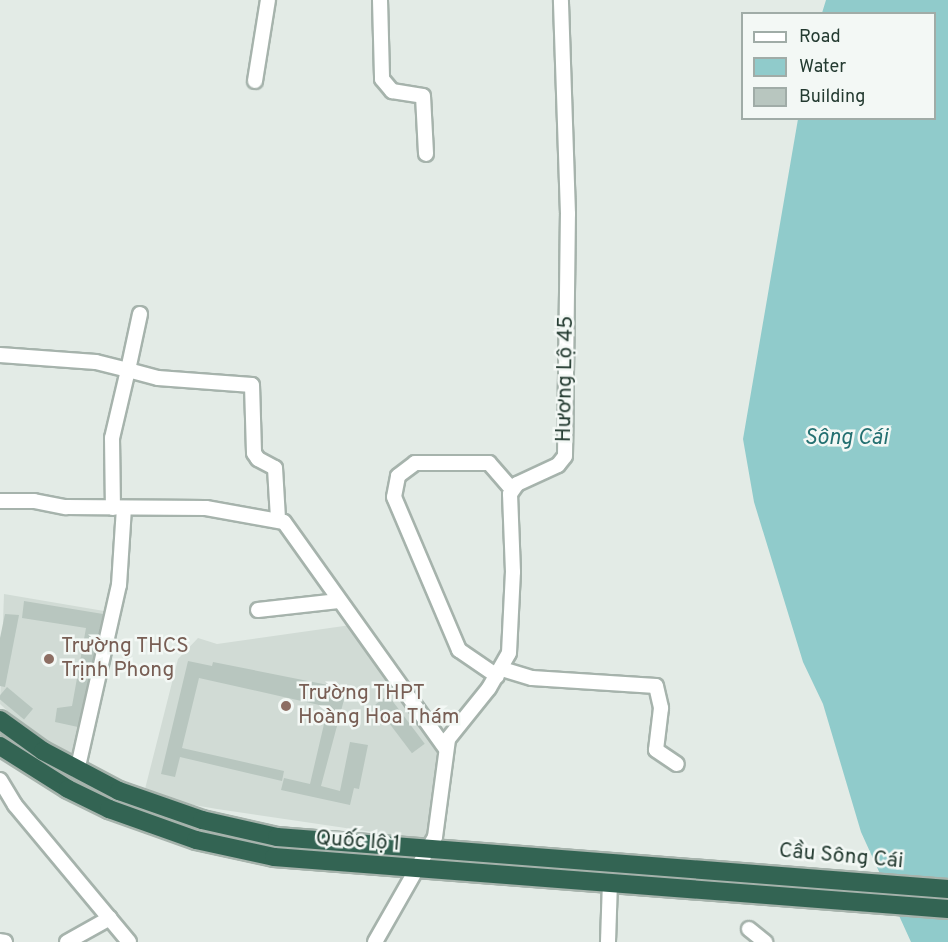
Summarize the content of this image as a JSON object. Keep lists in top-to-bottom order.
{
  "streets": {
    "highway": ["Quốc lộ 1", "Cầu Sông Cái"],
    "street": ["Hương Lộ 45"]
  },
  "crossings": [
    ["Quốc lộ 1", "Cầu Sông Cái"]
  ],
  "water": ["Sông Cái"],
  "places": ["Trường THCS Trịnh Phong", "Trường THPT Hoàng Hoa Thám"],
  "legend": ["Road", "Water", "Building"]
}
